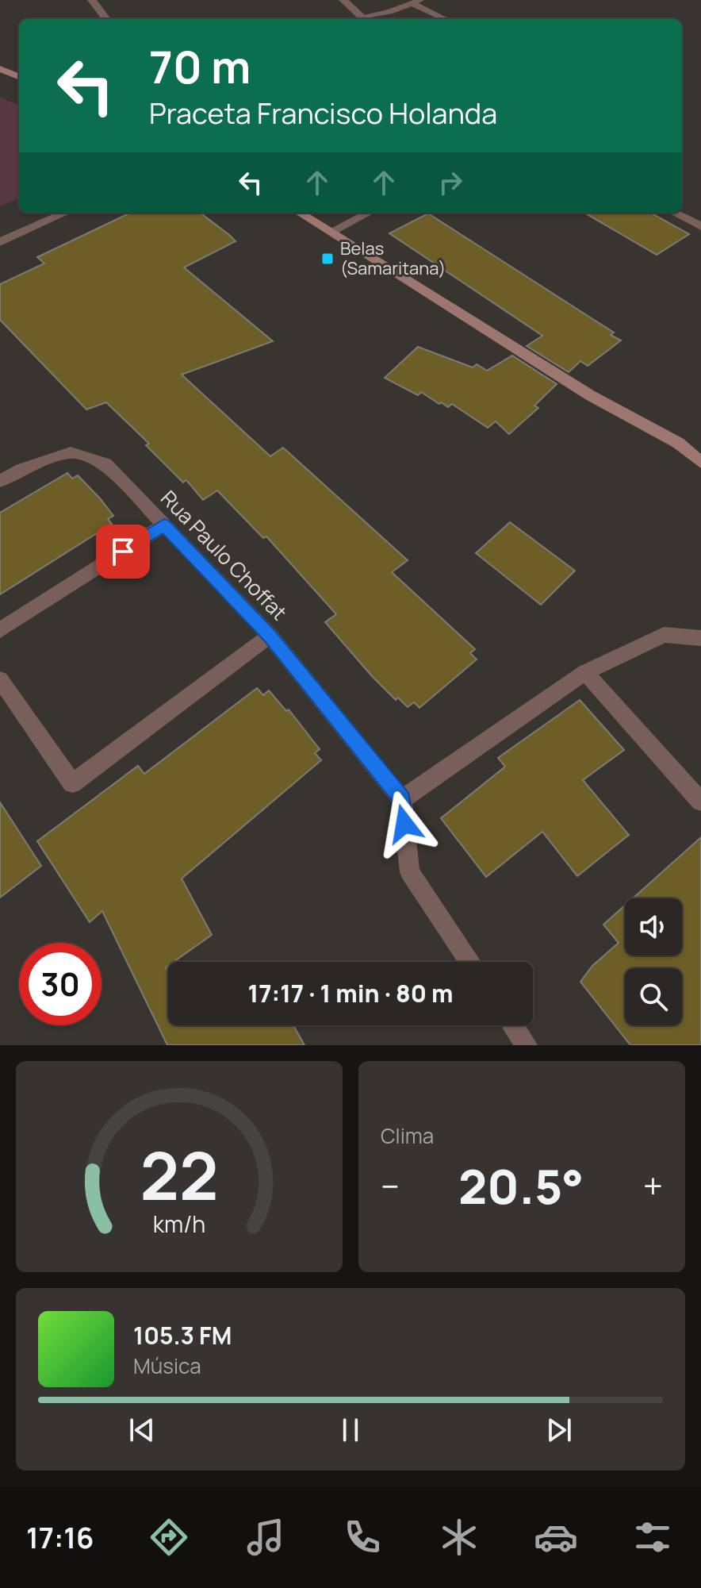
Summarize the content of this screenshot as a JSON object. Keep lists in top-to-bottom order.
{
  "streets": {
    "street": ["Rua Paulo Choffat"]
  },
  "places": {
    "transit": ["Belas (Samaritana)"]
  },
  "page": {
    "turn": ["70 m", "Praceta Francisco Holanda"],
    "limit": "30",
    "trip": "17:17 · 1 min · 80 m",
    "tile": "Clima",
    "heat": ["−", "20.5°", "+"],
    "song": ["105.3 FM", "Música"],
    "tabs": "17:16",
    "gauge": ["22", "km/h"]
  }
}
